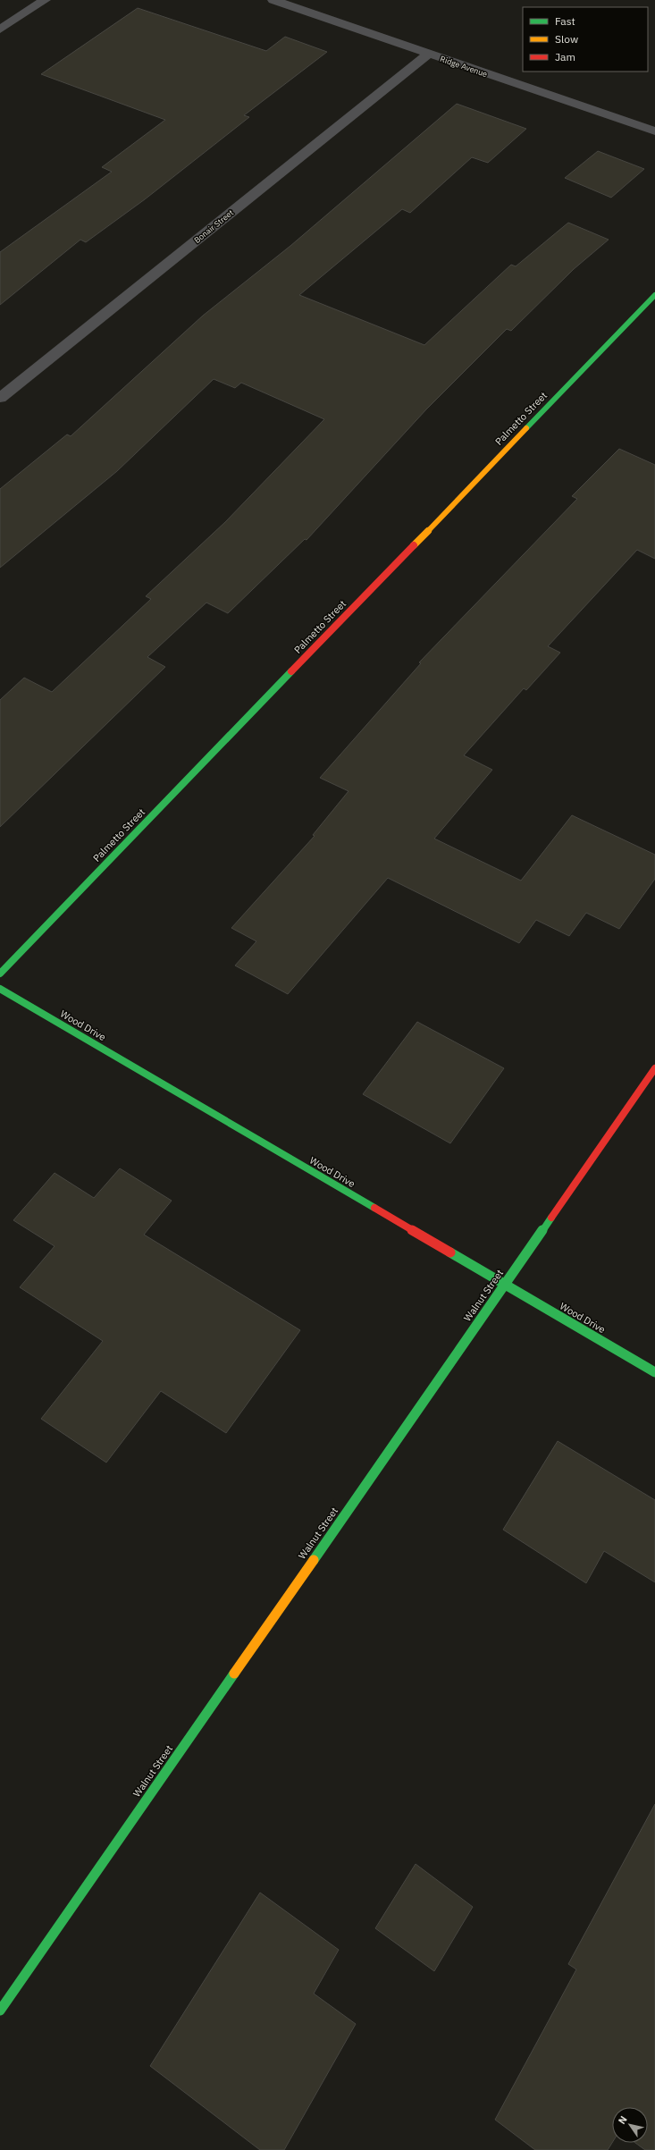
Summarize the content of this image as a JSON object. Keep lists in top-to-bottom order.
{
  "streets": {
    "street": [
      "Ridge Avenue",
      "Bonair Street",
      "Palmetto Street",
      "Wood Drive",
      "Walnut Street"
    ]
  },
  "crossings": [
    ["Ridge Avenue", "Bonair Street"],
    ["Wood Drive", "Walnut Street"]
  ],
  "legend": ["Fast", "Slow", "Jam"],
  "north": "top left"
}
